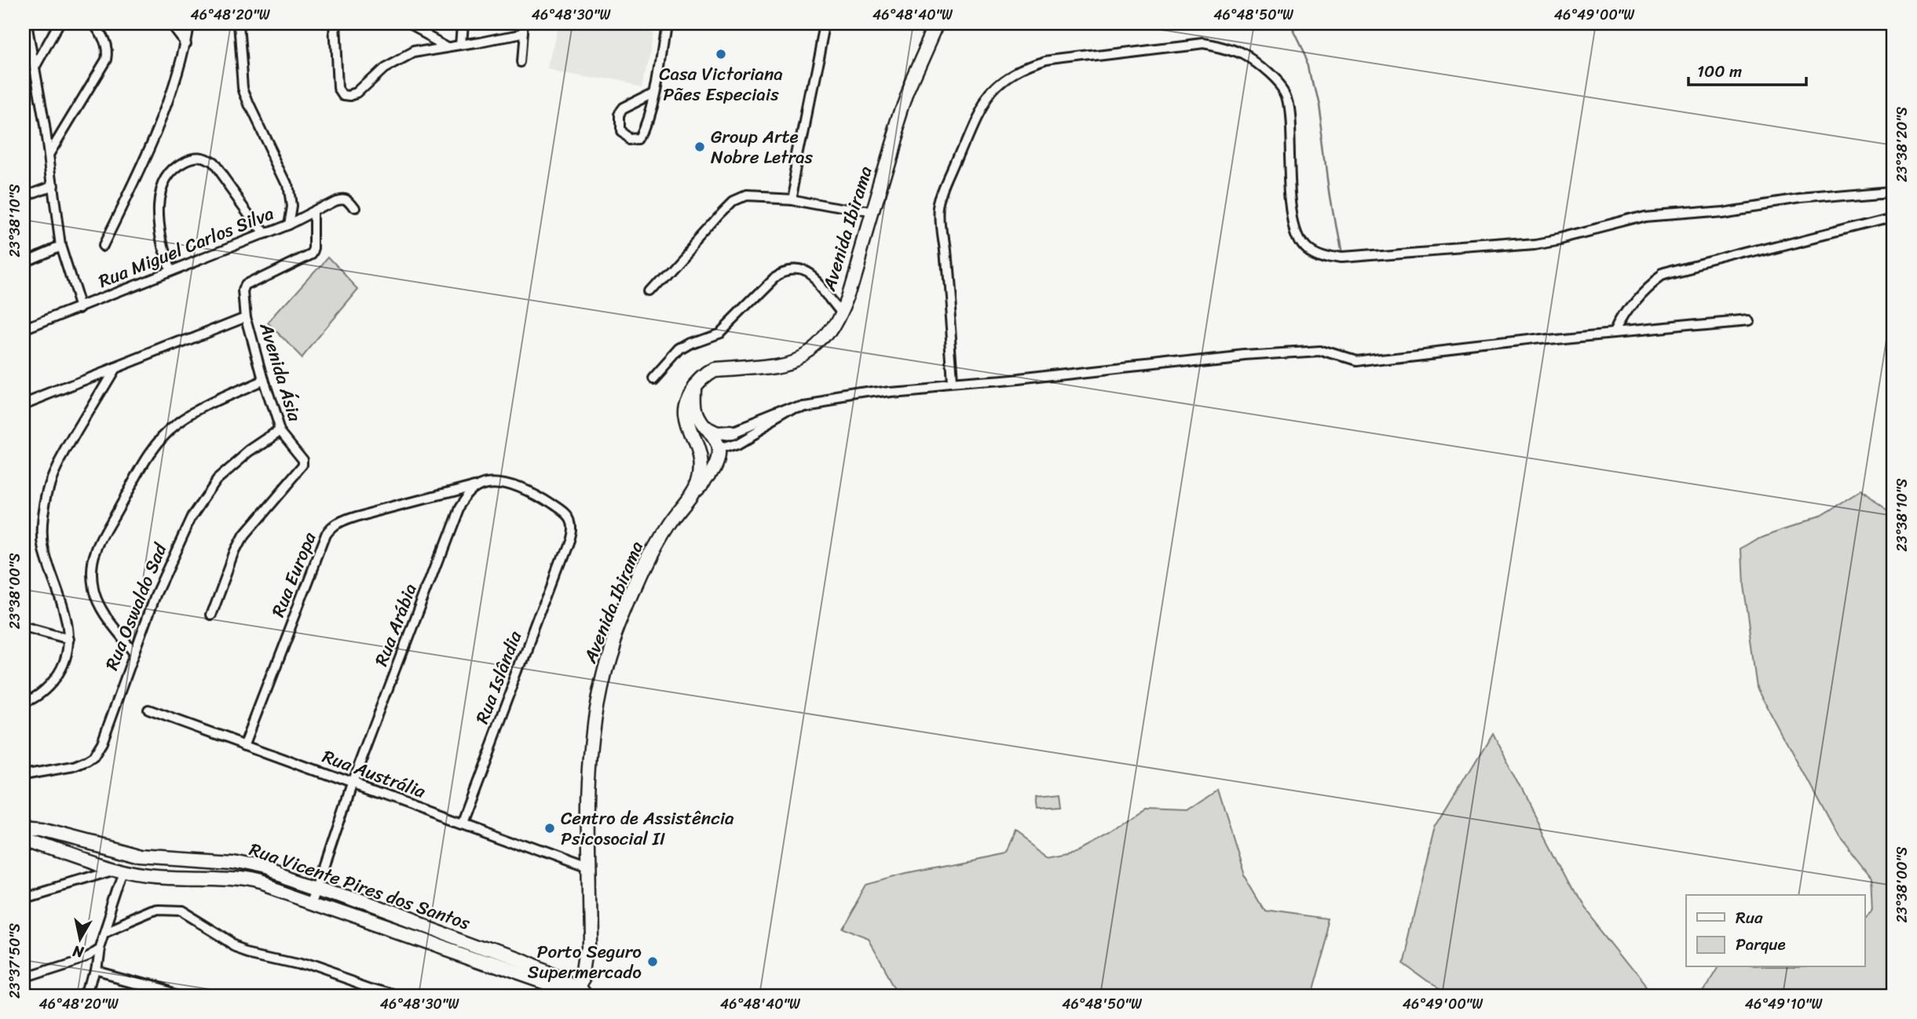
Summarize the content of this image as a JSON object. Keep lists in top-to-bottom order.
{
  "streets": {
    "main road": ["Avenida Ibirama", "Rua Vicente Pires dos Santos"],
    "street": [
      "Rua Miguel Carlos Silva",
      "Avenida Ásia",
      "Rua Europa",
      "Rua Oswaldo Sad",
      "Rua Arábia",
      "Rua Islândia",
      "Rua Austrália"
    ]
  },
  "crossings": [
    ["Avenida Ibirama", "Rua Austrália"],
    ["Avenida Ibirama", "Rua Vicente Pires dos Santos"],
    ["Rua Miguel Carlos Silva", "Avenida Ásia"],
    ["Avenida Ásia", "Rua Oswaldo Sad"],
    ["Rua Europa", "Rua Arábia"],
    ["Rua Europa", "Rua Islândia"],
    ["Rua Europa", "Rua Austrália"],
    ["Rua Arábia", "Rua Islândia"],
    ["Rua Arábia", "Rua Austrália"],
    ["Rua Arábia", "Rua Vicente Pires dos Santos"],
    ["Rua Islândia", "Rua Austrália"]
  ],
  "places": [
    "Casa Victoriana Pães Especiais",
    "Group Arte Nobre Letras",
    "Centro de Assistência Psicosocial II",
    "Porto Seguro Supermercado"
  ],
  "legend": ["Rua", "Parque"],
  "scale_bar": "100 m",
  "north": "bottom",
  "coordinates": [
    "46°48'20\"W",
    "46°48'30\"W",
    "46°48'40\"W",
    "46°48'50\"W",
    "46°49'00\"W",
    "23°38'20\"S",
    "23°38'10\"S",
    "23°38'00\"S",
    "23°37'50\"S",
    "46°49'10\"W"
  ]
}
